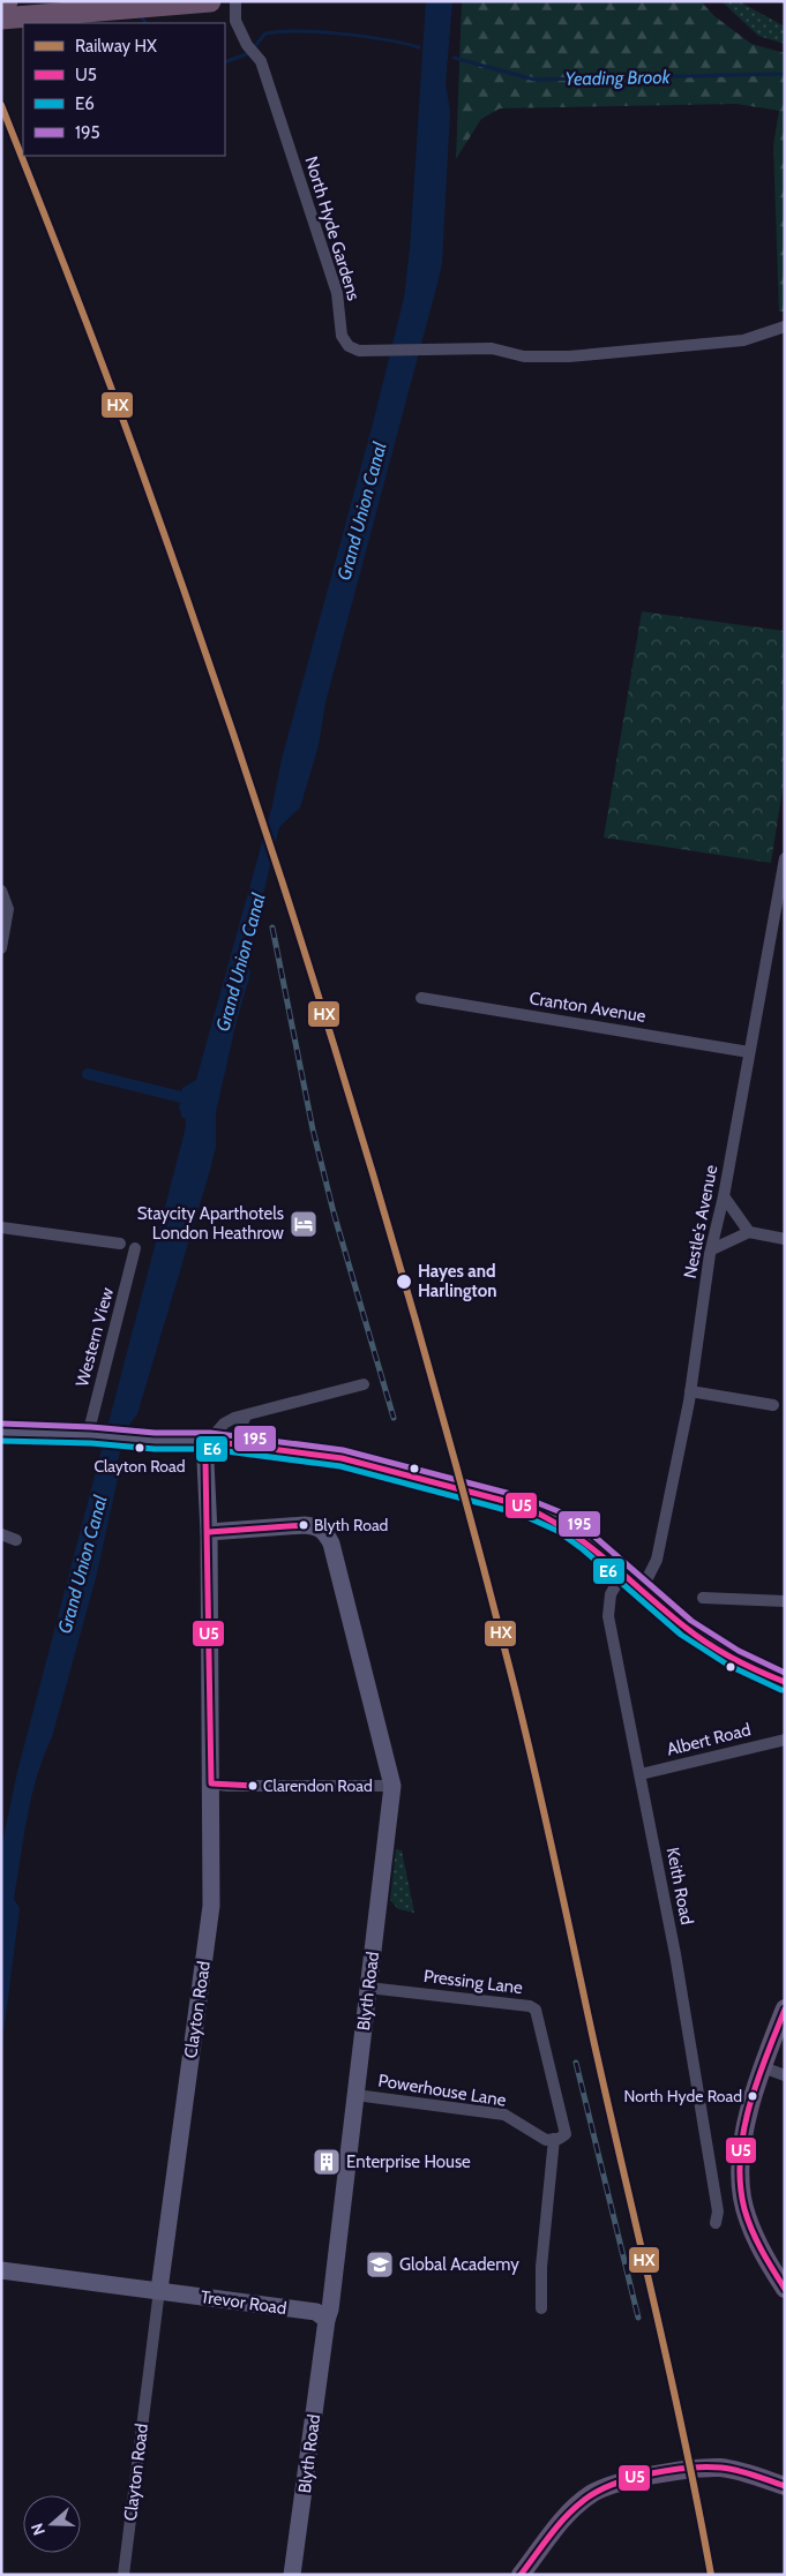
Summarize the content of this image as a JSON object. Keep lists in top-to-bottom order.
{
  "streets": {
    "street": [
      "North Hyde Gardens",
      "Cranton Avenue",
      "Nestle's Avenue",
      "Western View",
      "Albert Road",
      "Keith Road",
      "Pressing Lane",
      "Blyth Road",
      "Clayton Road",
      "Powerhouse Lane",
      "Trevor Road"
    ]
  },
  "crossings": [
    ["Cranton Avenue", "Nestle's Avenue"],
    ["Albert Road", "Keith Road"],
    ["Pressing Lane", "Blyth Road"],
    ["Pressing Lane", "Powerhouse Lane"],
    ["Blyth Road", "Clayton Road"],
    ["Blyth Road", "Powerhouse Lane"],
    ["Blyth Road", "Trevor Road"],
    ["Clayton Road", "Trevor Road"]
  ],
  "water": ["Yeading Brook", "Grand Union Canal"],
  "places": {
    "hotel": ["Staycity Aparthotels London Heathrow"],
    "other": [
      "Hayes and Harlington",
      "Clayton Road",
      "Blyth Road",
      "Clarendon Road",
      "North Hyde Road"
    ],
    "building": ["Enterprise House"],
    "school or university": ["Global Academy"]
  },
  "lines": [
    "rail line HX",
    "transit line 195",
    "transit line U5",
    "transit line E6"
  ],
  "legend": [
    "Railway HX",
    "U5",
    "E6",
    "195"
  ],
  "north": "left"
}
